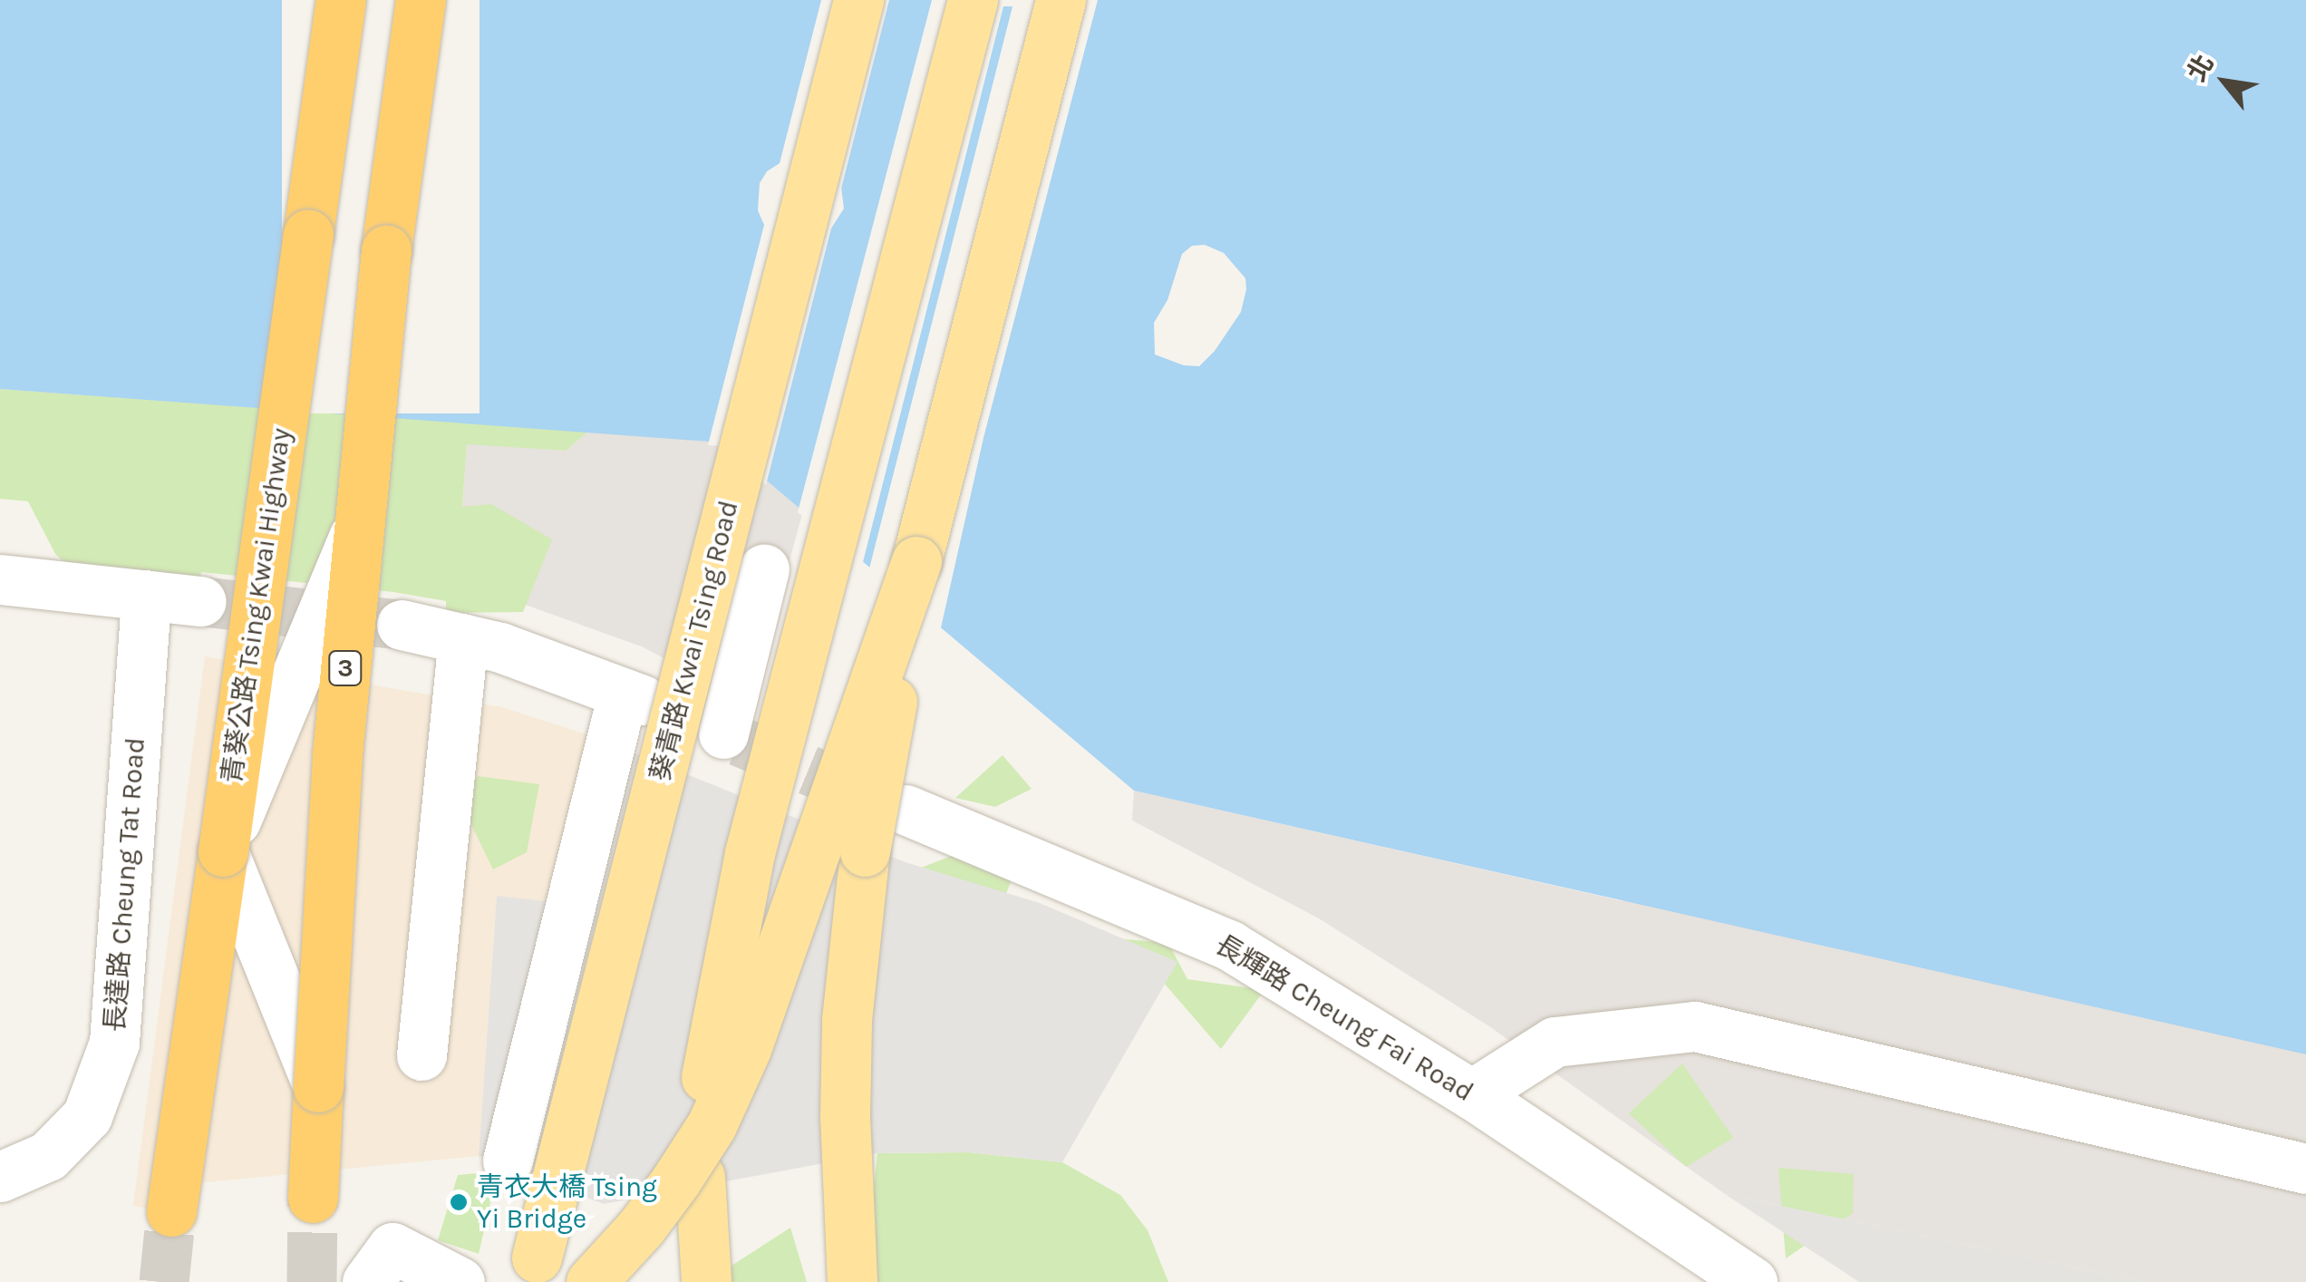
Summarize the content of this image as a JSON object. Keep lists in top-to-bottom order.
{
  "streets": {
    "highway": ["青葵公路 Tsing Kwai Highway", "3"],
    "main road": ["葵青路 Kwai Tsing Road"],
    "street": ["長達路 Cheung Tat Road", "長輝路 Cheung Fai Road"]
  },
  "places": ["青衣大橋 Tsing Yi Bridge"],
  "north": "top left"
}
